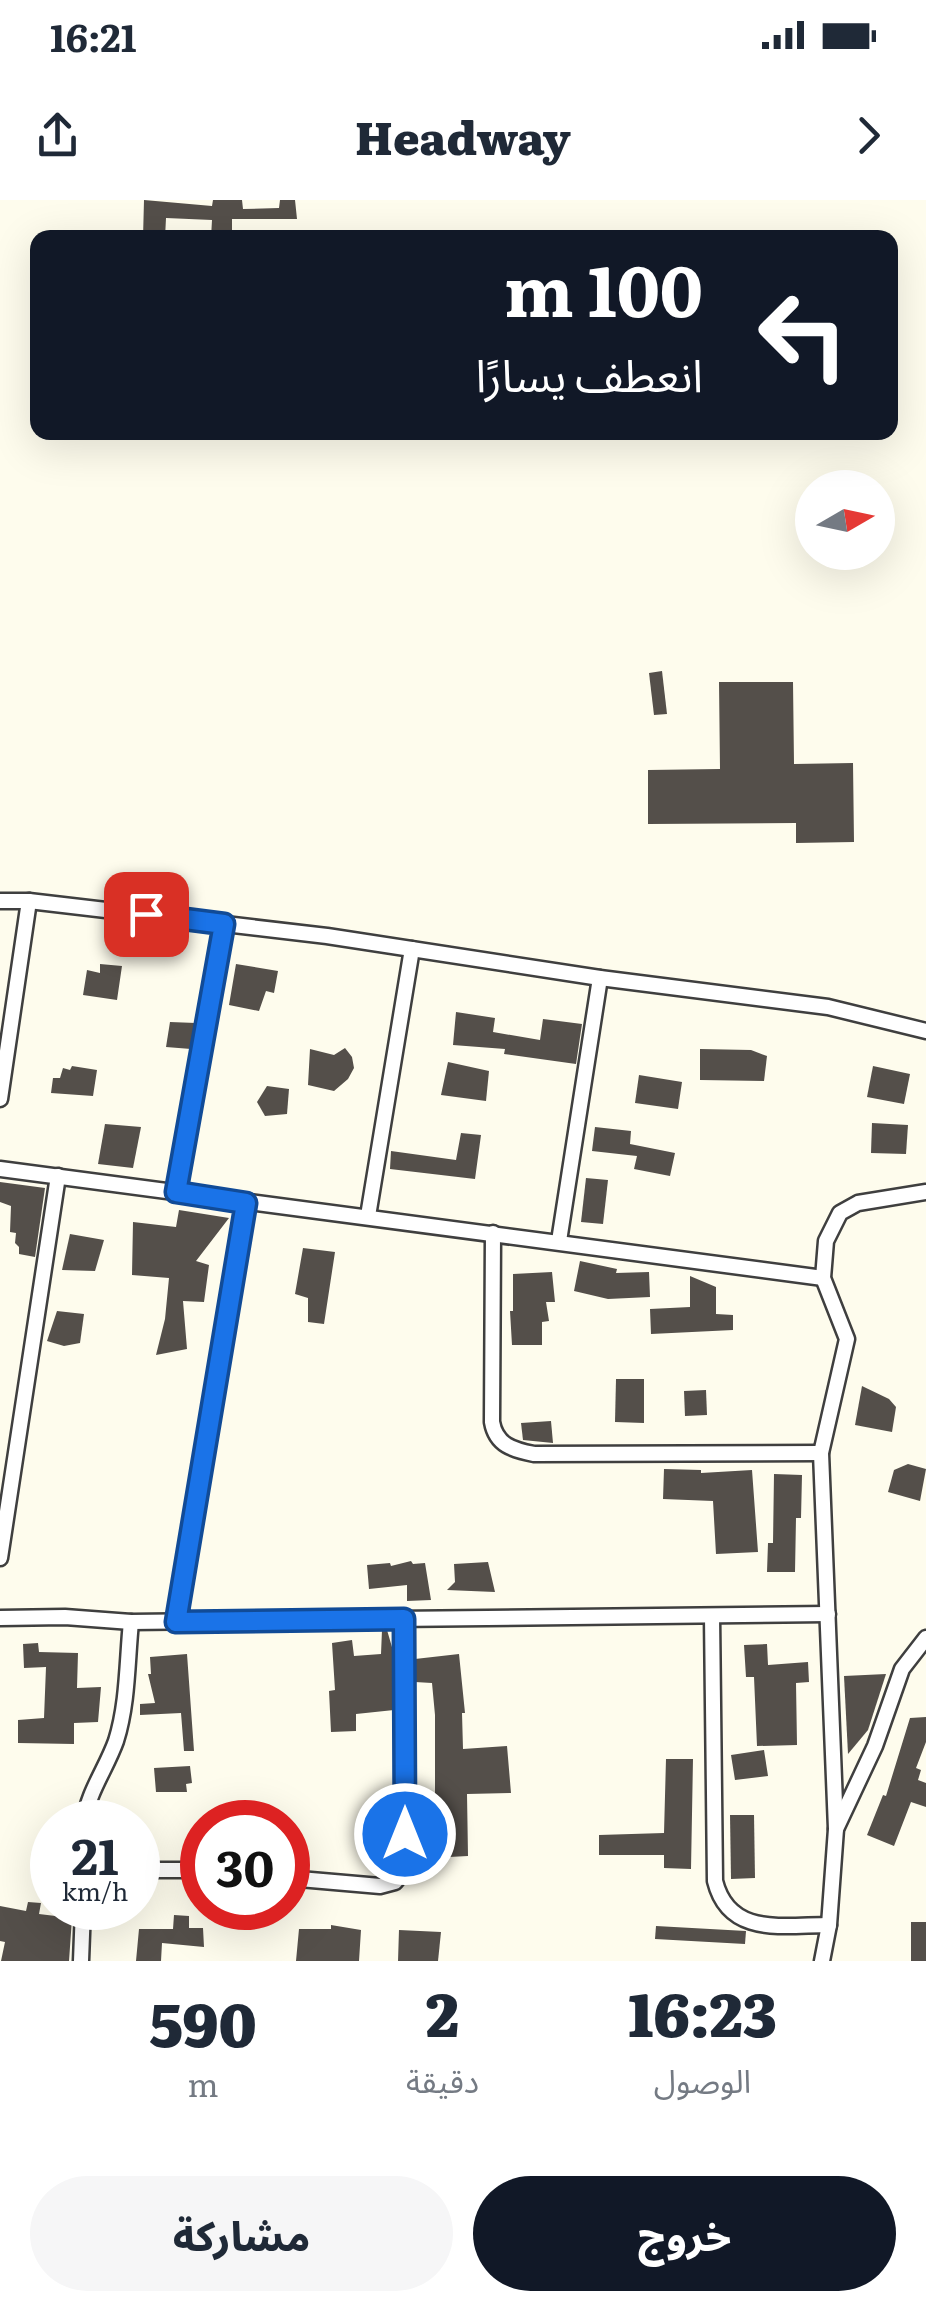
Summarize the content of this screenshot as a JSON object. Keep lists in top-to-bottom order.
{
  "north": "right",
  "page": {
    "status": "16:21",
    "header": "Headway",
    "turn": ["100 m", "انعطف يسارًا"],
    "speed": "21 km/h",
    "limit": "30",
    "eta": [
      "16:23",
      "الوصول",
      "2",
      "دقيقة",
      "590",
      "m"
    ],
    "buttons": ["خروج", "مشاركة"]
  }
}
